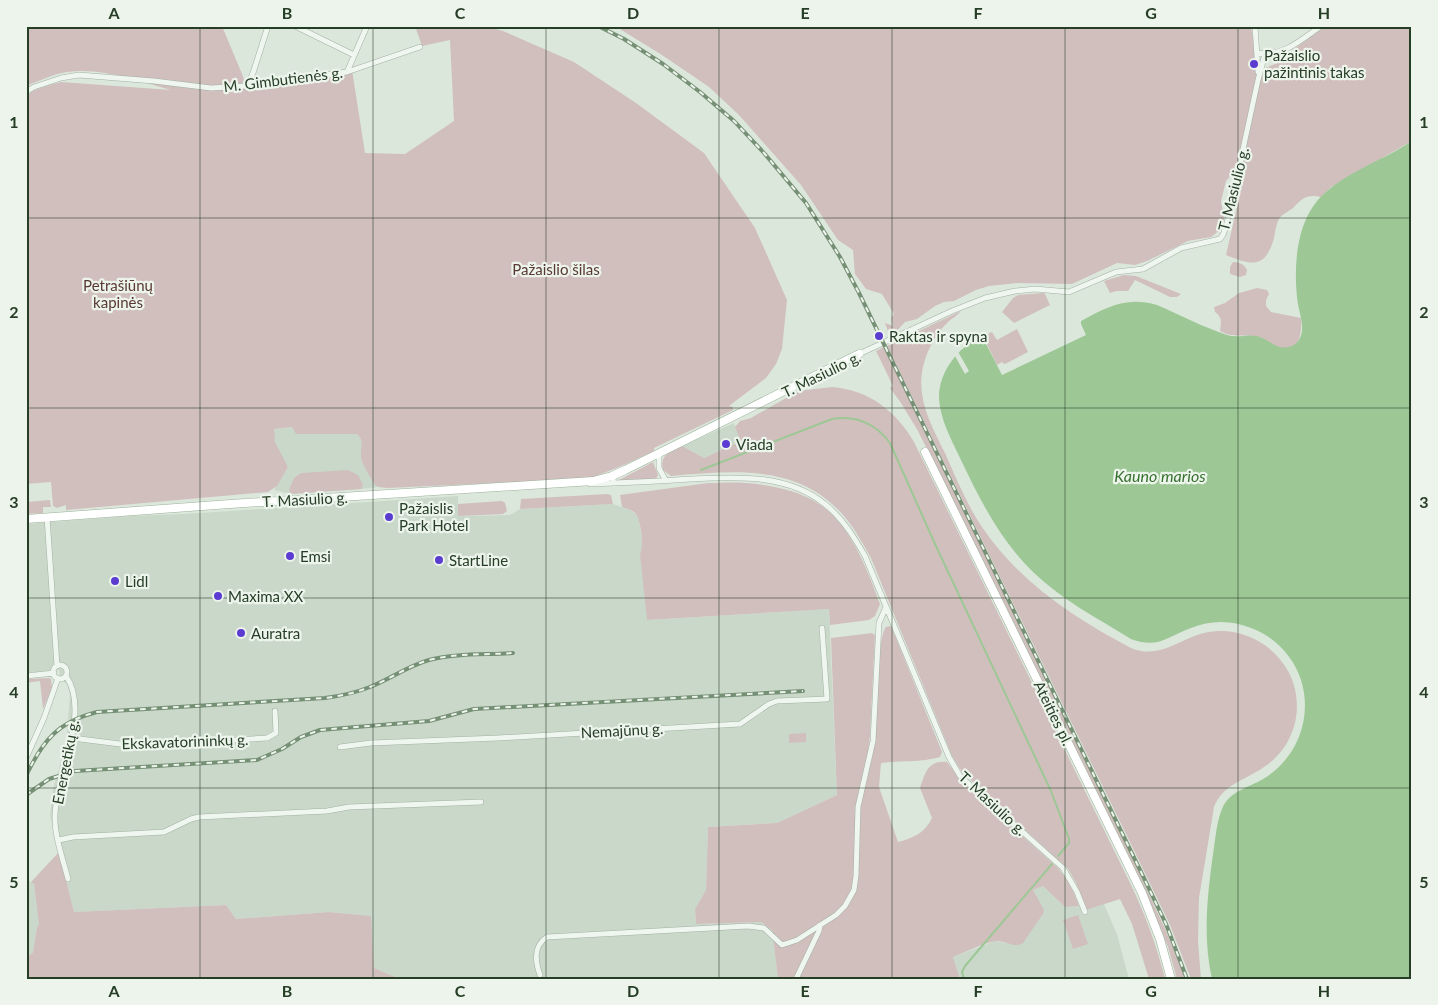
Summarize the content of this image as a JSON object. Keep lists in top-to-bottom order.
{
  "streets": {
    "main road": ["T. Masiulio g.", "Ateities pl."],
    "street": [
      "M. Gimbutienės g.",
      "Nemajūnų g.",
      "Ekskavatorininkų g.",
      "Energetikų g."
    ]
  },
  "crossings": [
    ["Ekskavatorininkų g.", "Energetikų g."]
  ],
  "water": ["Kauno marios"],
  "parks": ["Pažaislio šilas", "Petrašiūnų kapinės"],
  "places": [
    "Pažaislio pažintinis takas",
    "Raktas ir spyna",
    "Viada",
    "Pažaislis Park Hotel",
    "Emsi",
    "StartLine",
    "Lidl",
    "Maxima XX",
    "Auratra"
  ],
  "grid": {
    "columns": [
      "A",
      "B",
      "C",
      "D",
      "E",
      "F",
      "G",
      "H"
    ],
    "rows": [
      "1",
      "2",
      "3",
      "4",
      "5"
    ]
  }
}
